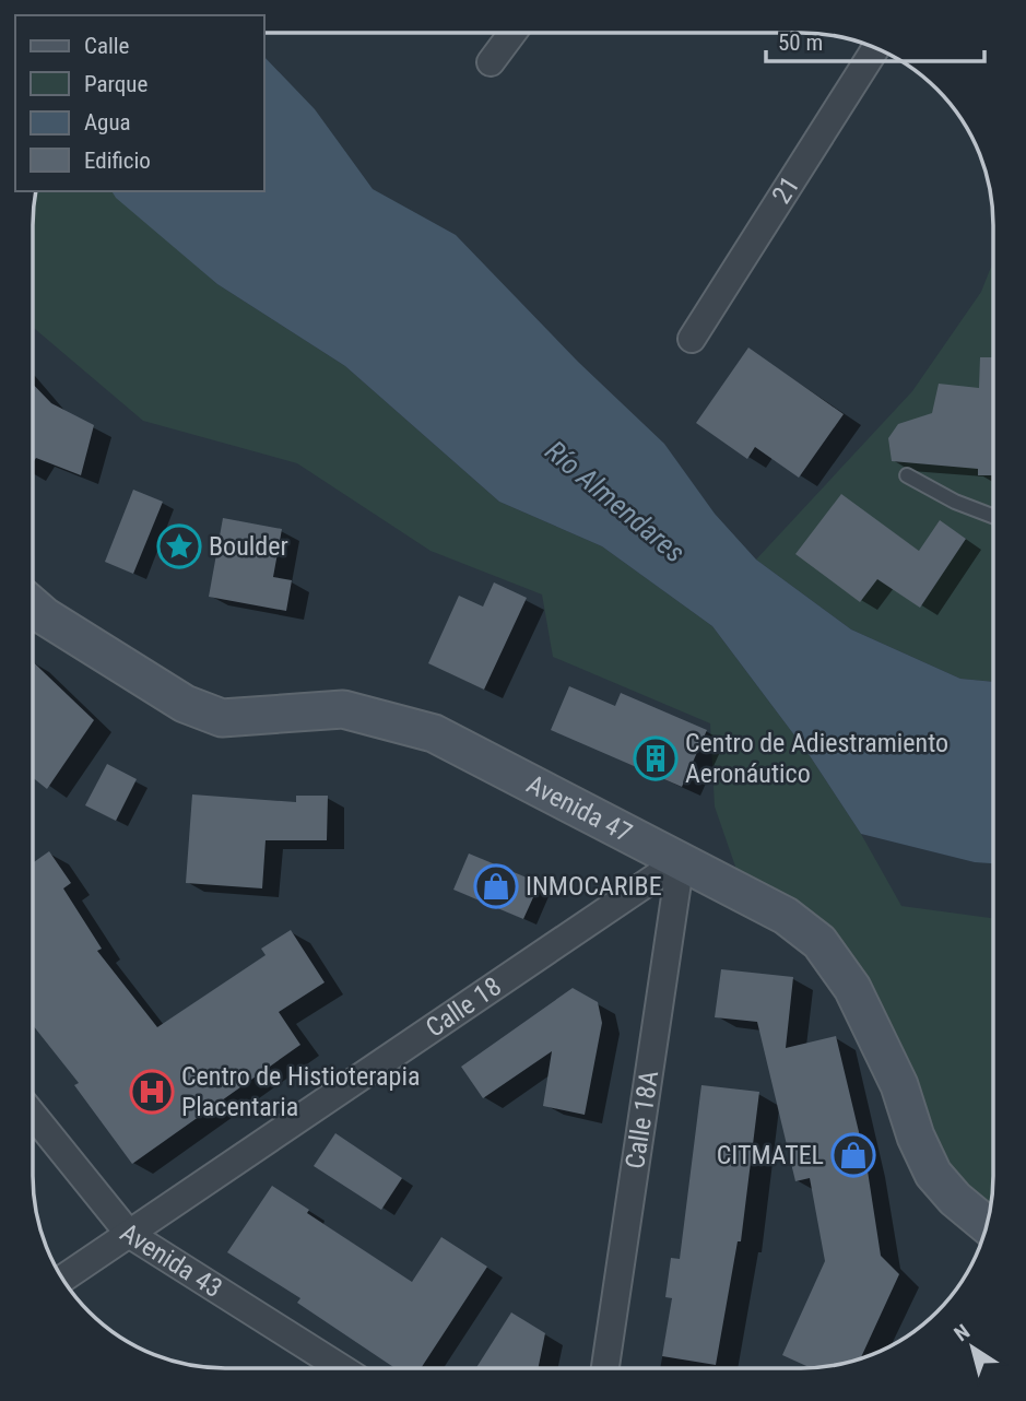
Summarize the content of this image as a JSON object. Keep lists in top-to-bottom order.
{
  "streets": {
    "street": [
      "21",
      "Avenida 47",
      "Calle 18",
      "Calle 18A",
      "Avenida 43"
    ]
  },
  "crossings": [
    ["Avenida 47", "Calle 18"],
    ["Avenida 47", "Calle 18A"],
    ["Calle 18", "Calle 18A"],
    ["Calle 18", "Avenida 43"]
  ],
  "water": ["Río Almendares"],
  "places": {
    "place": ["Boulder"],
    "building": ["Centro de Adiestramiento Aeronáutico"],
    "shop": ["INMOCARIBE", "CITMATEL"],
    "hospital": ["Centro de Histioterapia Placentaria"]
  },
  "legend": [
    "Calle",
    "Parque",
    "Agua",
    "Edificio"
  ],
  "scale_bar": "50 m",
  "north": "top left"
}
